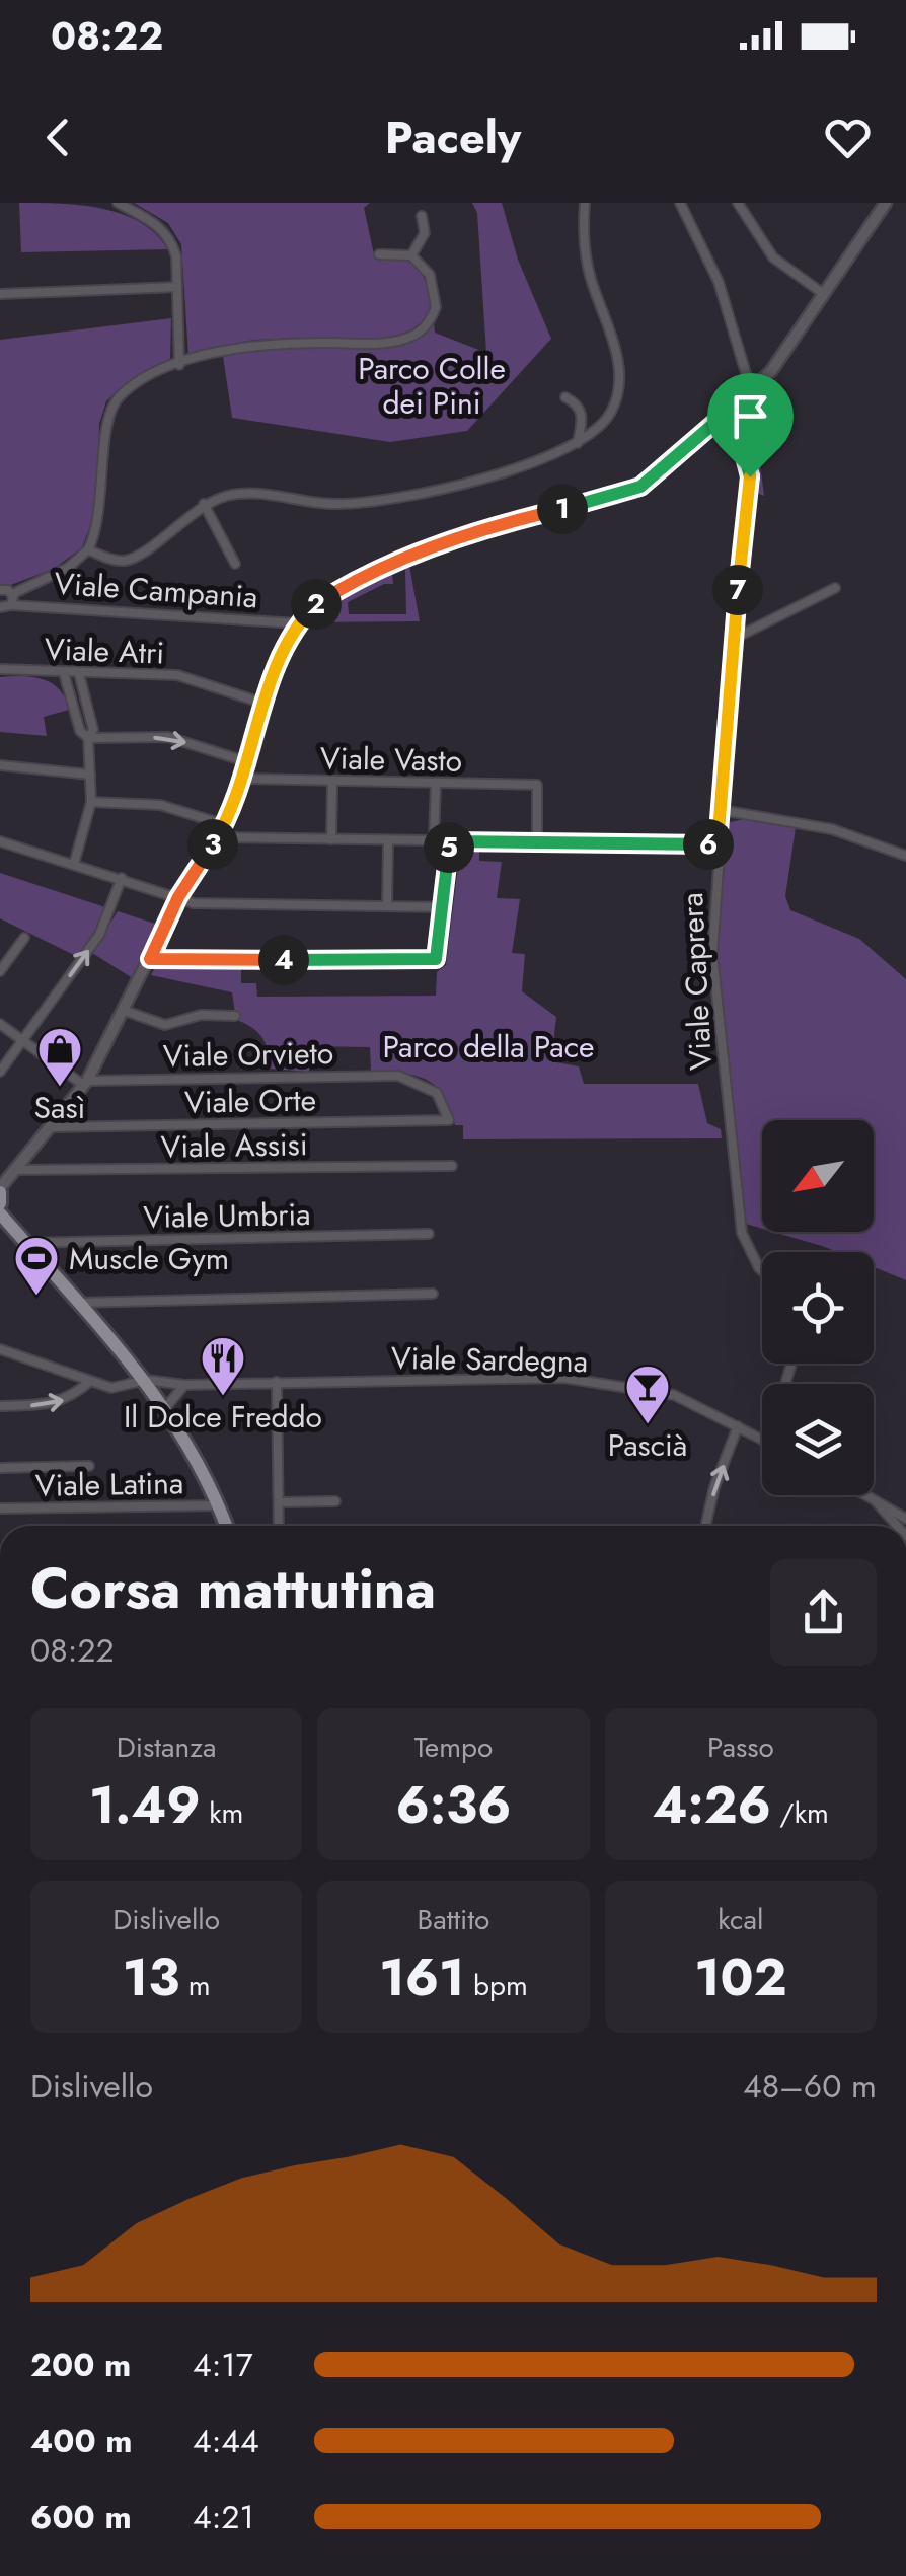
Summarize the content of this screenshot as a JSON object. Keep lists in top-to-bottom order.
{
  "streets": {
    "street": [
      "Viale Campania",
      "Viale Atri",
      "Viale Vasto",
      "Viale Caprera",
      "Viale Orvieto",
      "Viale Orte",
      "Viale Assisi",
      "Viale Umbria",
      "Viale Sardegna",
      "Viale Latina"
    ]
  },
  "crossings": [
    ["Viale Orvieto", "Viale Orte"]
  ],
  "parks": ["Parco Colle dei Pini", "Parco della Pace"],
  "places": {
    "shop": ["Sasì"],
    "sports": ["Muscle Gym"],
    "restaurant": ["Il Dolce Freddo"],
    "bar": ["Pascià"]
  },
  "north": "bottom left",
  "page": {
    "status": "08:22",
    "header": "Pacely",
    "pins": [
      "1",
      "7",
      "2",
      "3",
      "6",
      "5",
      "4"
    ],
    "heading": ["Corsa mattutina", "08:22"],
    "stats": [
      ["Distanza", "1.49 km"],
      ["Tempo", "6:36"],
      ["Passo", "4:26 /km"],
      ["Dislivello", "13 m"],
      ["Battito", "161 bpm"],
      ["kcal", "102"]
    ],
    "chart": ["Dislivello", "48–60 m"],
    "list": [
      {
        "name": "200 m",
        "note": "4:17"
      },
      {
        "name": "400 m",
        "note": "4:44"
      },
      {
        "name": "600 m",
        "note": "4:21"
      }
    ]
  }
}
